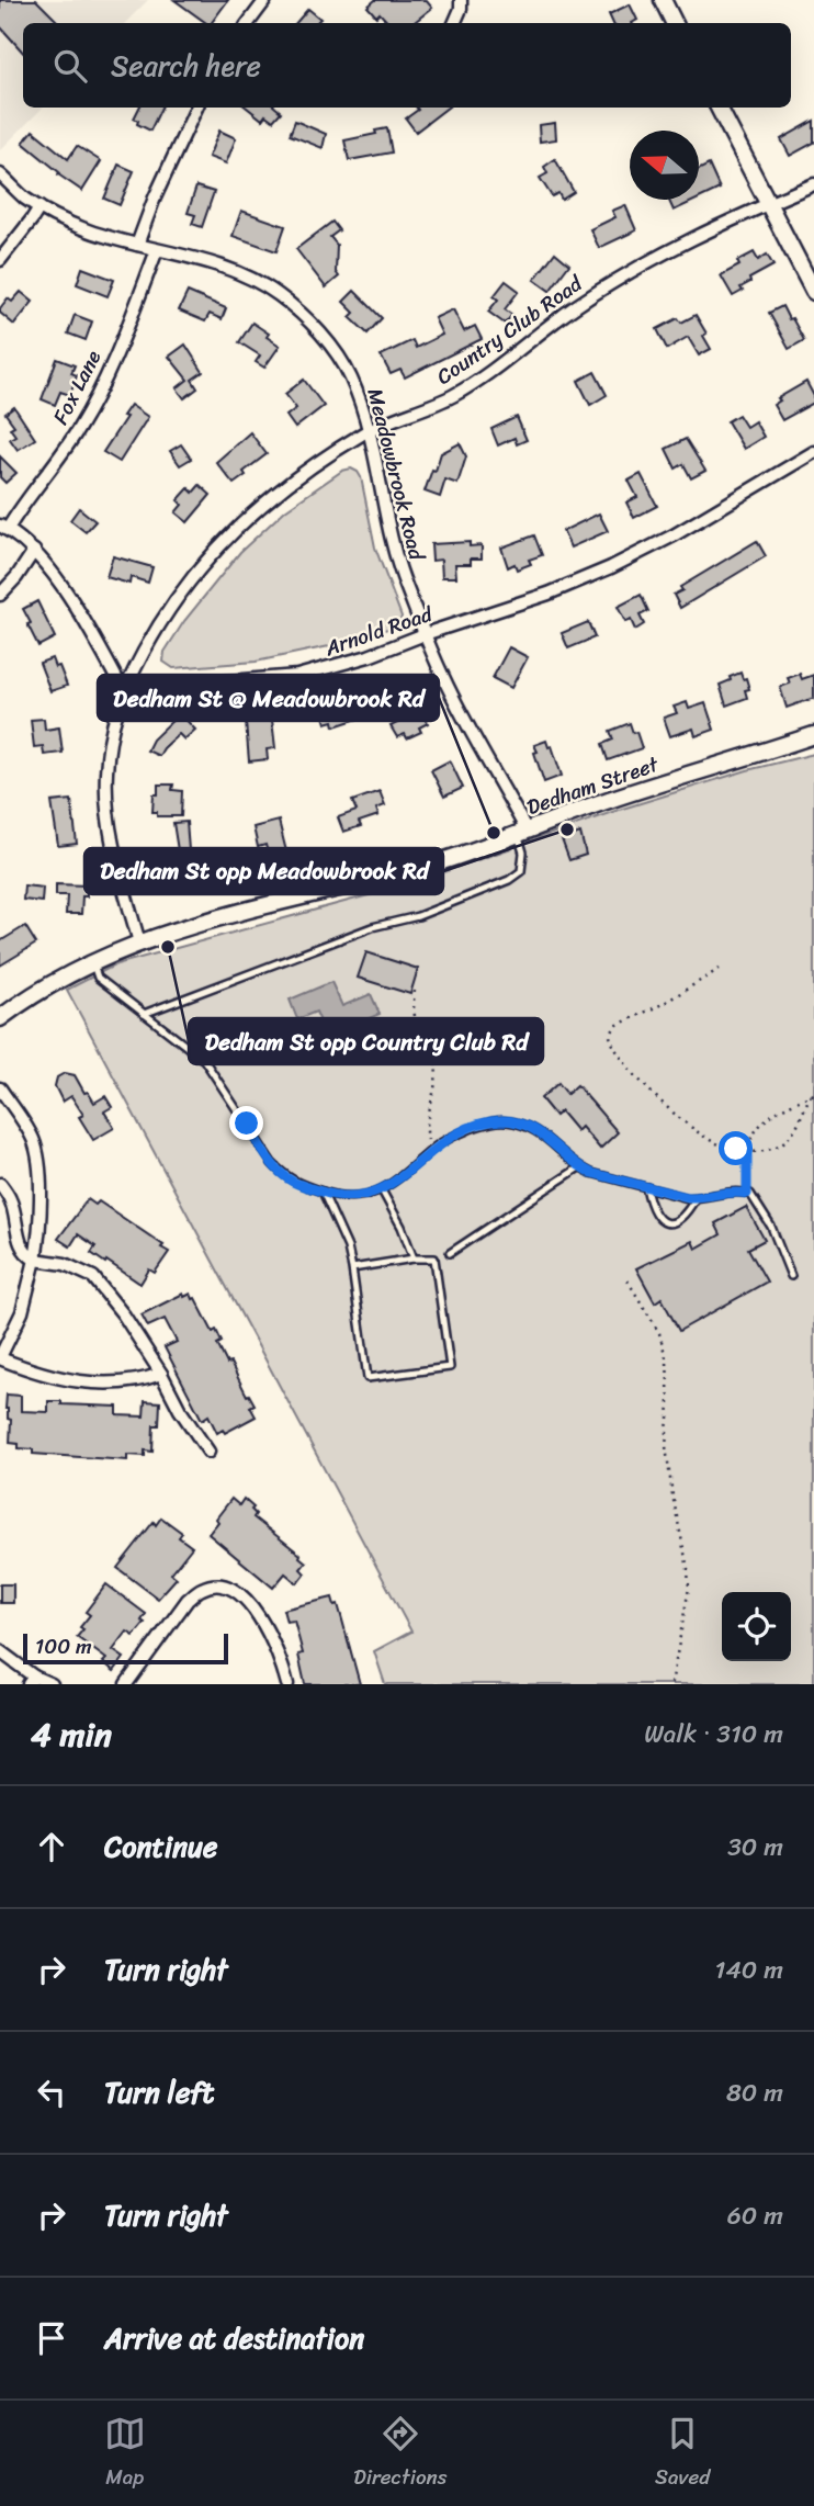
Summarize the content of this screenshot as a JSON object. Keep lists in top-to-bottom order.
{
  "streets": {
    "main road": ["Dedham Street"],
    "street": [
      "Country Club Road",
      "Fox Lane",
      "Meadowbrook Road",
      "Arnold Road"
    ]
  },
  "crossings": [
    ["Country Club Road", "Meadowbrook Road"],
    ["Country Club Road", "Arnold Road"],
    ["Country Club Road", "Dedham Street"],
    ["Fox Lane", "Meadowbrook Road"],
    ["Meadowbrook Road", "Arnold Road"],
    ["Meadowbrook Road", "Dedham Street"]
  ],
  "places": ["Dedham St opp Meadowbrook Rd", "Dedham St @ Meadowbrook Rd", "Dedham St opp Country Club Rd"],
  "scale_bar": "100 m",
  "north": "left",
  "page": {
    "search": "Search here",
    "scale": "100 m",
    "heading": ["4 min", "Walk · 310 m"],
    "list": [
      ["Continue", "30 m"],
      ["Turn right", "140 m"],
      ["Turn left", "80 m"],
      ["Turn right", "60 m"],
      "Arrive at destination"
    ],
    "nav": ["Map", "Directions", "Saved"]
  }
}
